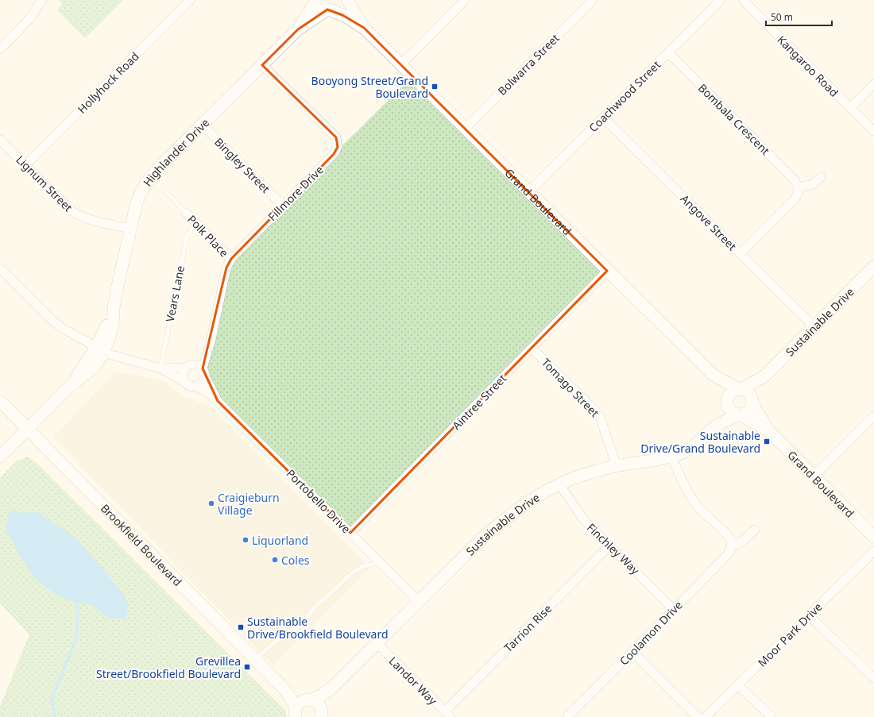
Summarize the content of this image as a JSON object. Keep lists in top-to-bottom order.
{
  "streets": {
    "street": [
      "Bolwarra Street",
      "Kangaroo Road",
      "Hollyhock Road",
      "Coachwood Street",
      "Bombala Crescent",
      "Highlander Drive",
      "Bingley Street",
      "Lignum Street",
      "Fillmore Drive",
      "Grand Boulevard",
      "Angove Street",
      "Polk Place",
      "Sustainable Drive",
      "Tomago Street",
      "Aintree Street",
      "Portobello Drive",
      "Brookfield Boulevard",
      "Finchley Way",
      "Tarrion Rise",
      "Coolamon Drive",
      "Moor Park Drive",
      "Landor Way"
    ],
    "lane": ["Vears Lane"]
  },
  "crossings": [
    ["Bolwarra Street", "Grand Boulevard"],
    ["Hollyhock Road", "Lignum Street"],
    ["Coachwood Street", "Bombala Crescent"],
    ["Coachwood Street", "Grand Boulevard"],
    ["Coachwood Street", "Angove Street"],
    ["Highlander Drive", "Bingley Street"],
    ["Highlander Drive", "Lignum Street"],
    ["Highlander Drive", "Fillmore Drive"],
    ["Highlander Drive", "Grand Boulevard"],
    ["Highlander Drive", "Brookfield Boulevard"],
    ["Bingley Street", "Fillmore Drive"],
    ["Fillmore Drive", "Polk Place"],
    ["Fillmore Drive", "Portobello Drive"],
    ["Grand Boulevard", "Sustainable Drive"],
    ["Grand Boulevard", "Aintree Street"],
    ["Angove Street", "Sustainable Drive"],
    ["Polk Place", "Vears Lane"],
    ["Sustainable Drive", "Tomago Street"],
    ["Sustainable Drive", "Portobello Drive"],
    ["Sustainable Drive", "Brookfield Boulevard"],
    ["Sustainable Drive", "Finchley Way"],
    ["Sustainable Drive", "Landor Way"],
    ["Tomago Street", "Aintree Street"],
    ["Aintree Street", "Portobello Drive"],
    ["Finchley Way", "Tarrion Rise"],
    ["Finchley Way", "Coolamon Drive"],
    ["Tarrion Rise", "Landor Way"]
  ],
  "places": {
    "transit": [
      "Booyong Street/Grand Boulevard",
      "Sustainable Drive/Grand Boulevard",
      "Sustainable Drive/Brookfield Boulevard",
      "Grevillea Street/Brookfield Boulevard"
    ],
    "other": ["Craigieburn Village", "Liquorland", "Coles"]
  },
  "scale_bar": "50 m"
}
